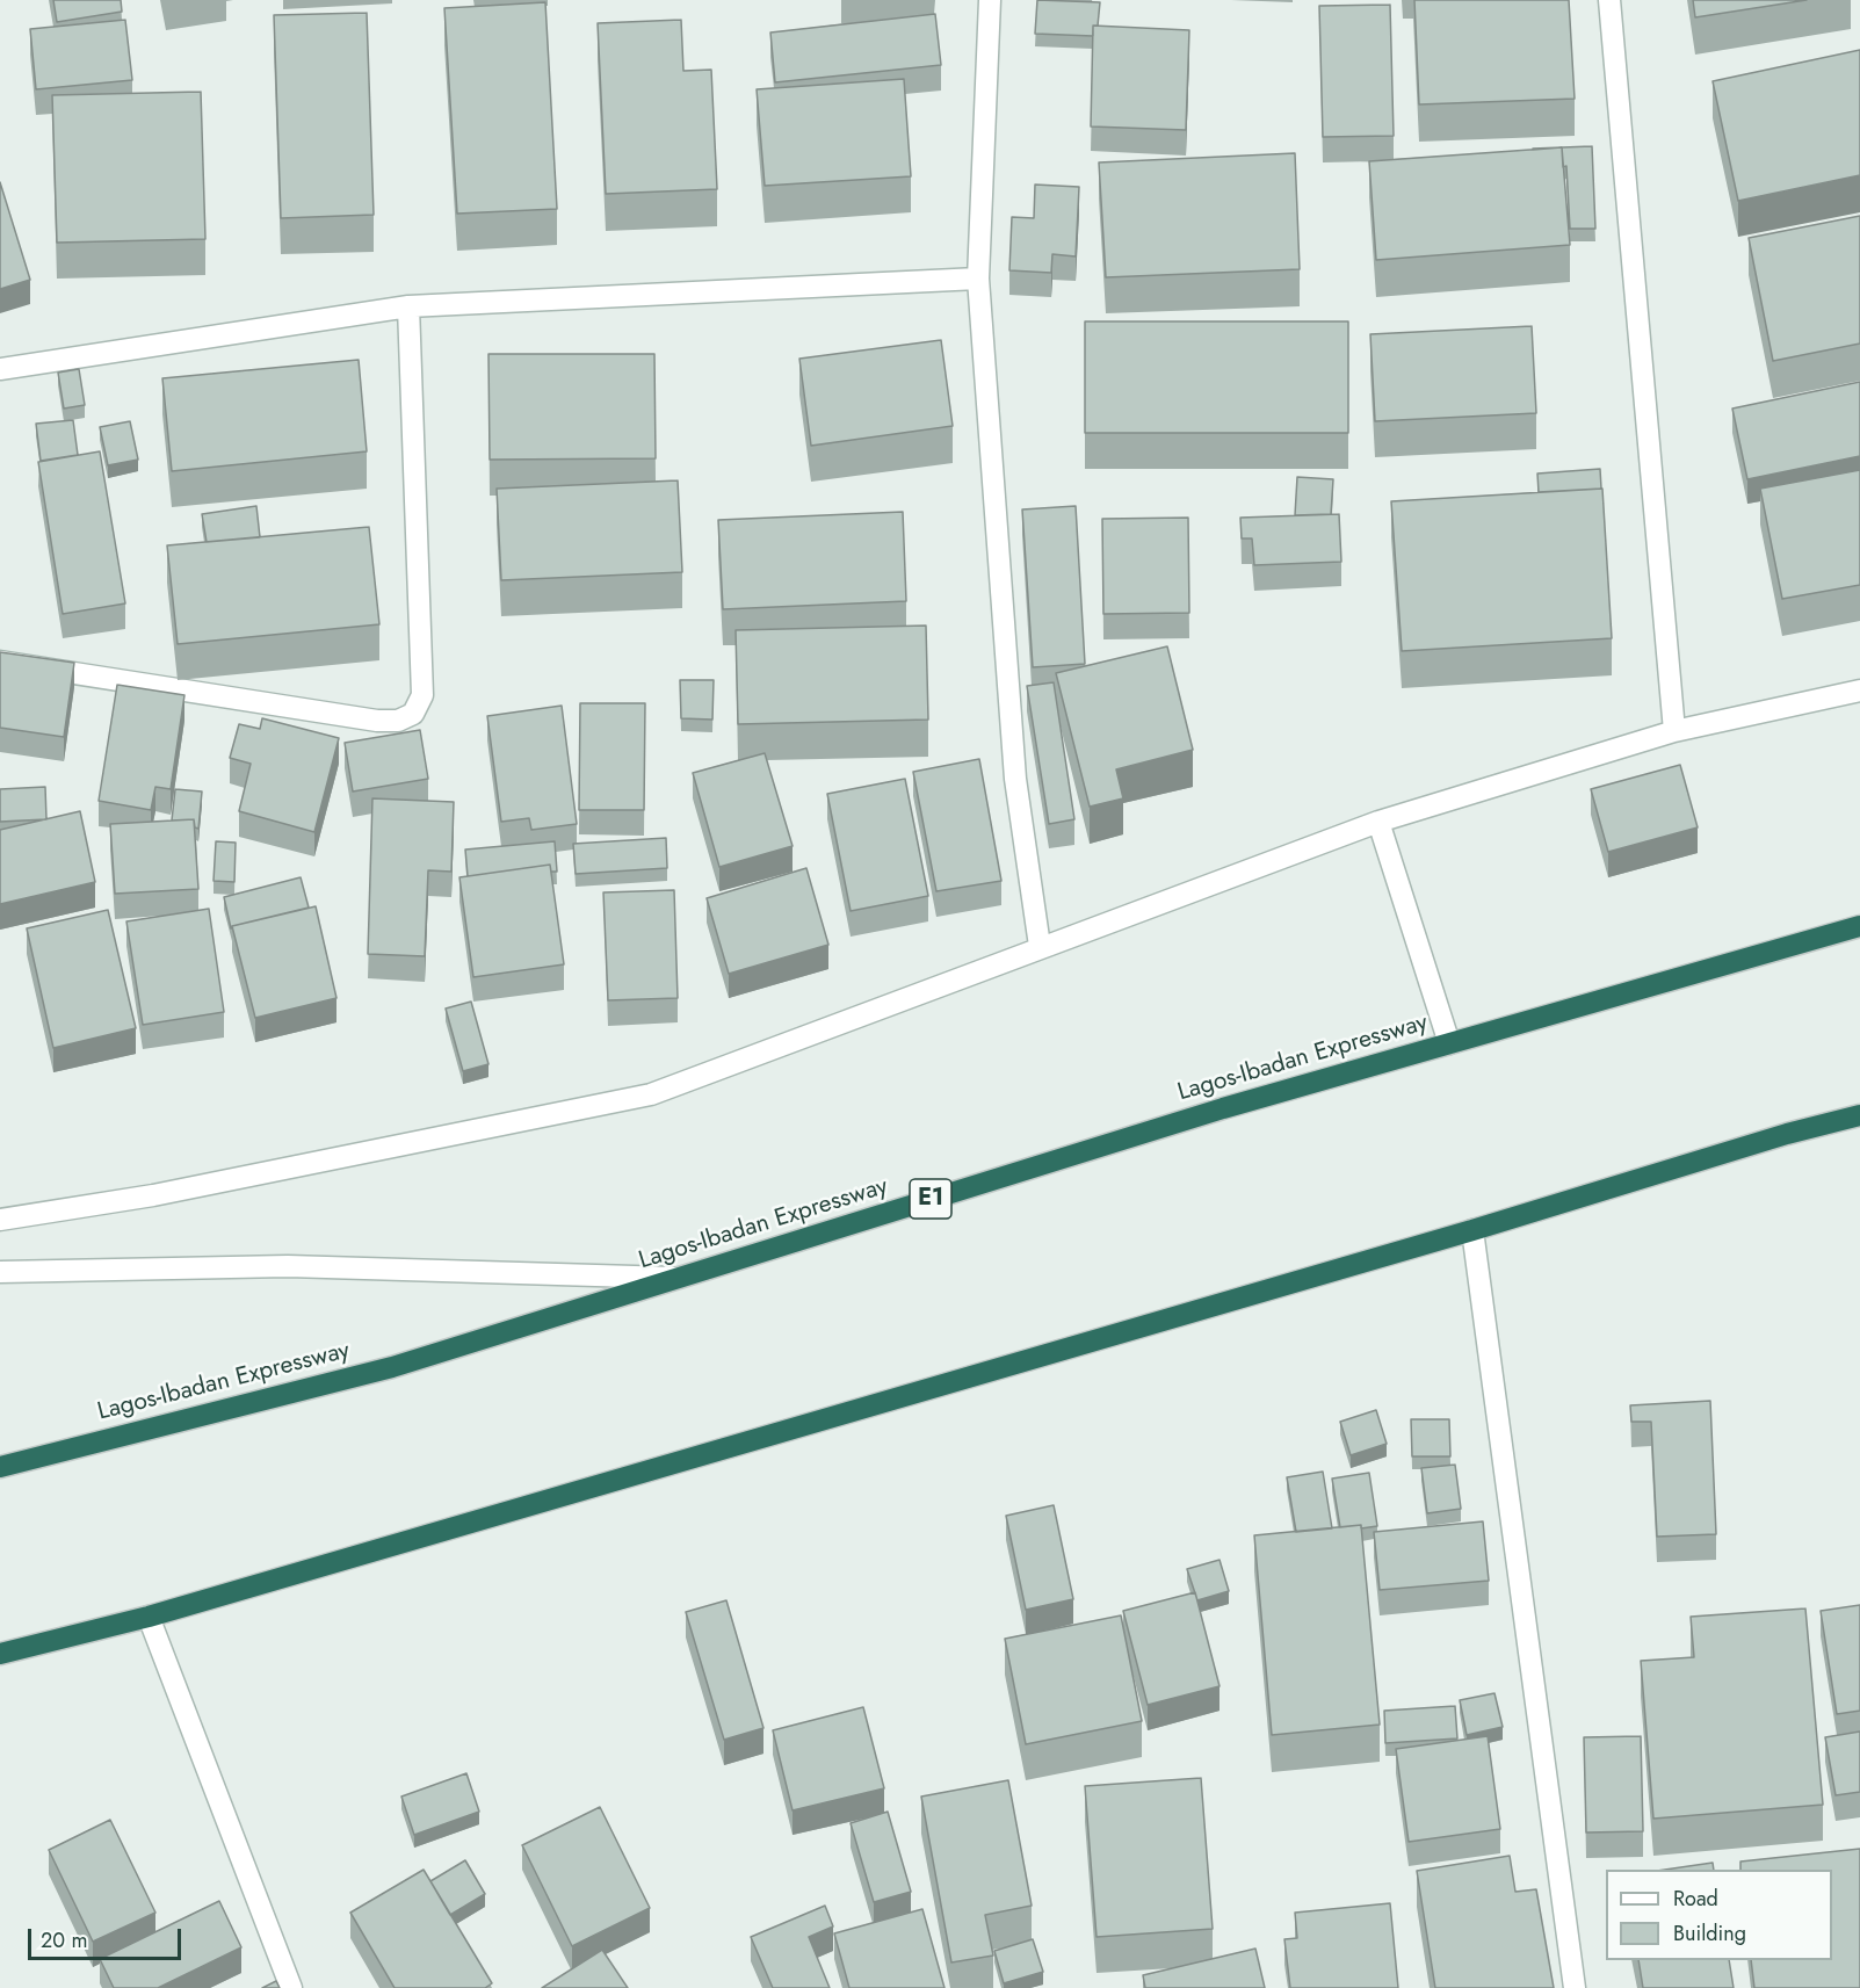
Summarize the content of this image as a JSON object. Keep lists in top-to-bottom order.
{
  "streets": {
    "highway": ["Lagos-Ibadan Expressway", "E1"]
  },
  "legend": ["Road", "Building"],
  "scale_bar": "20 m"
}
